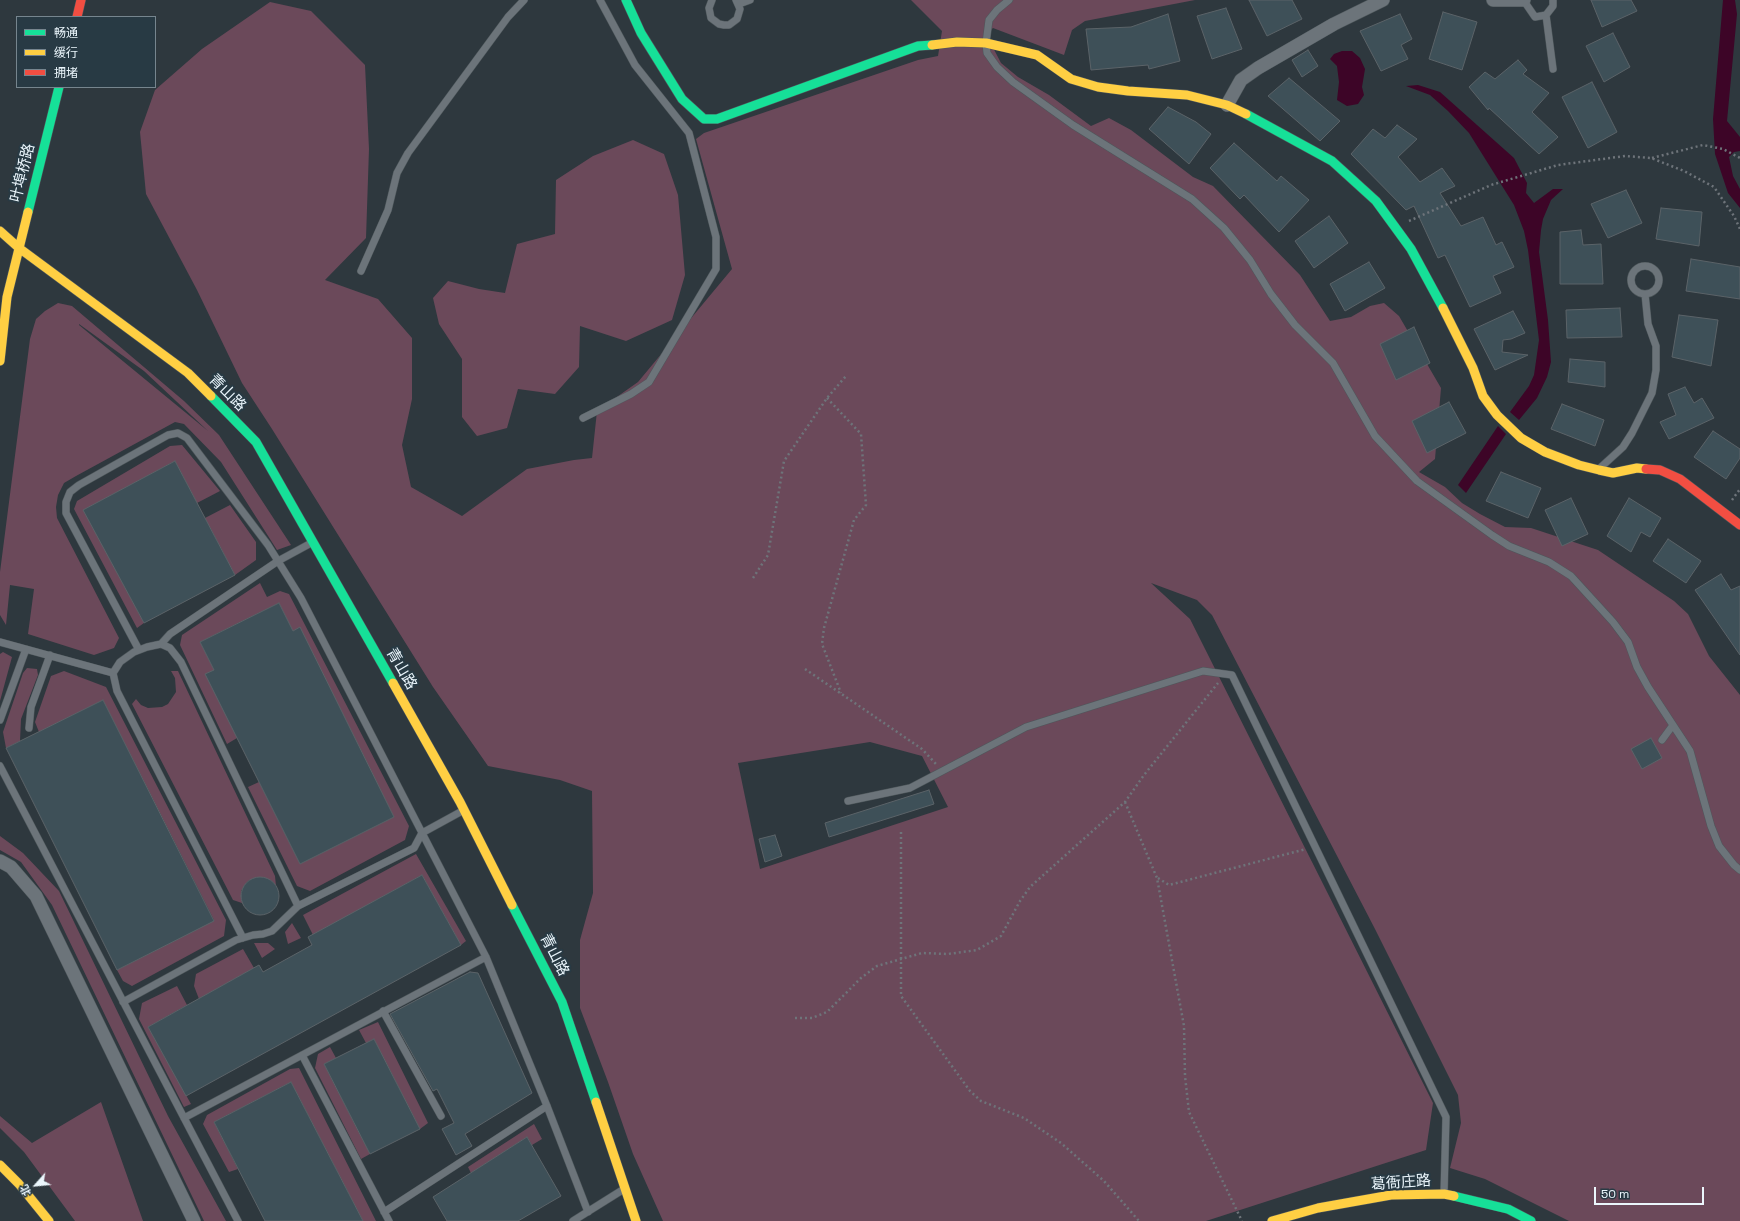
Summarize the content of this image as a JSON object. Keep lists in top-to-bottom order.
{
  "streets": {
    "street": ["叶埠桥路", "青山路", "葛衙庄路"]
  },
  "crossings": [
    ["叶埠桥路", "青山路"]
  ],
  "legend": ["畅通", "缓行", "拥堵"],
  "scale_bar": "50 m",
  "north": "bottom left"
}
